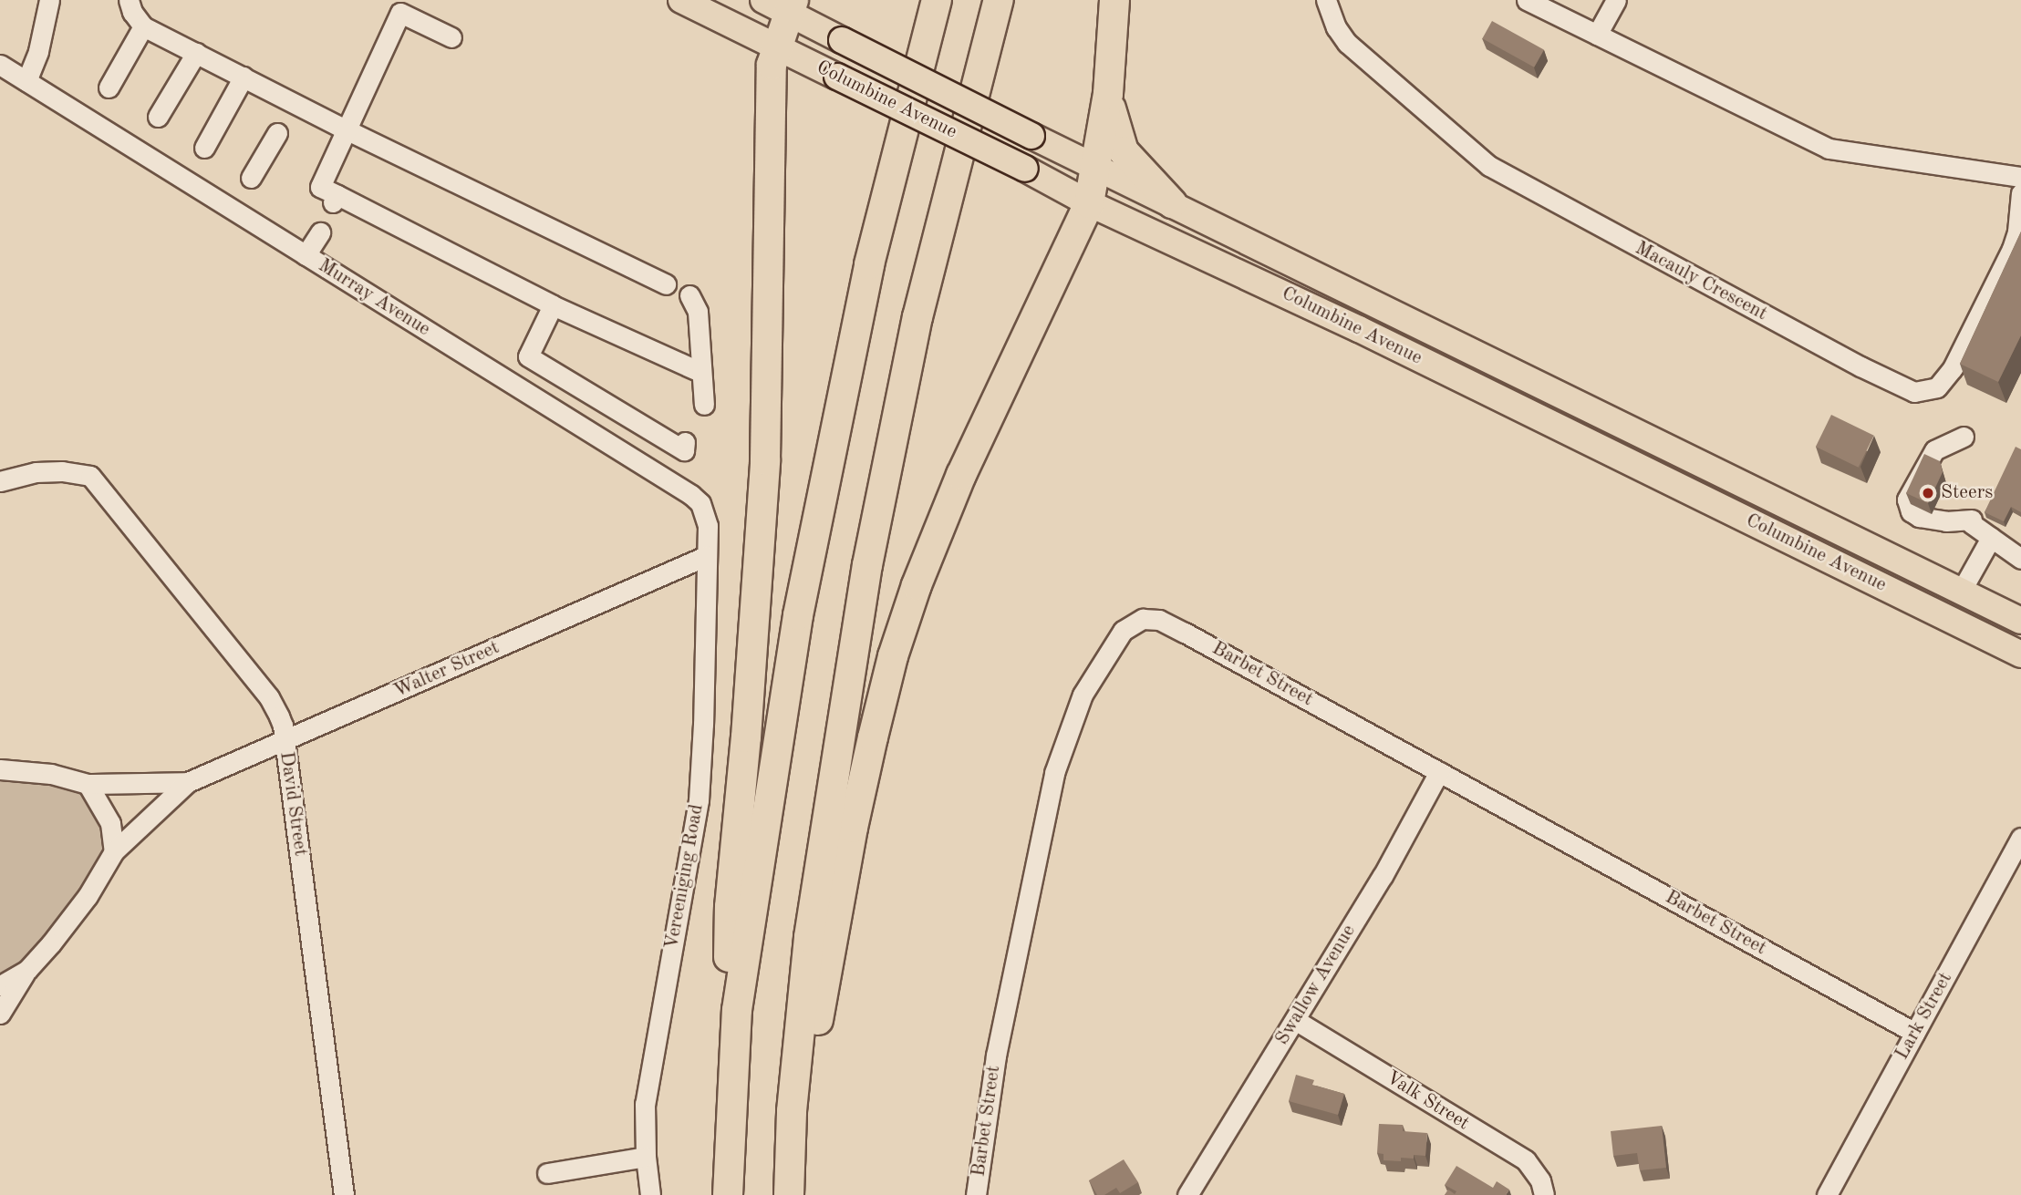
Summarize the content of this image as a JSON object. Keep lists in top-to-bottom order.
{
  "streets": {
    "main road": ["Columbine Avenue"],
    "street": [
      "Macauly Crescent",
      "Murray Avenue",
      "Walter Street",
      "Barbet Street",
      "David Street",
      "Vereeniging Road",
      "Swallow Avenue",
      "Lark Street",
      "Valk Street"
    ]
  },
  "crossings": [
    ["Murray Avenue", "Walter Street"],
    ["Murray Avenue", "Vereeniging Road"],
    ["Walter Street", "David Street"],
    ["Walter Street", "Vereeniging Road"],
    ["Barbet Street", "Swallow Avenue"],
    ["Barbet Street", "Lark Street"],
    ["Swallow Avenue", "Valk Street"]
  ],
  "places": ["Steers"]
}
